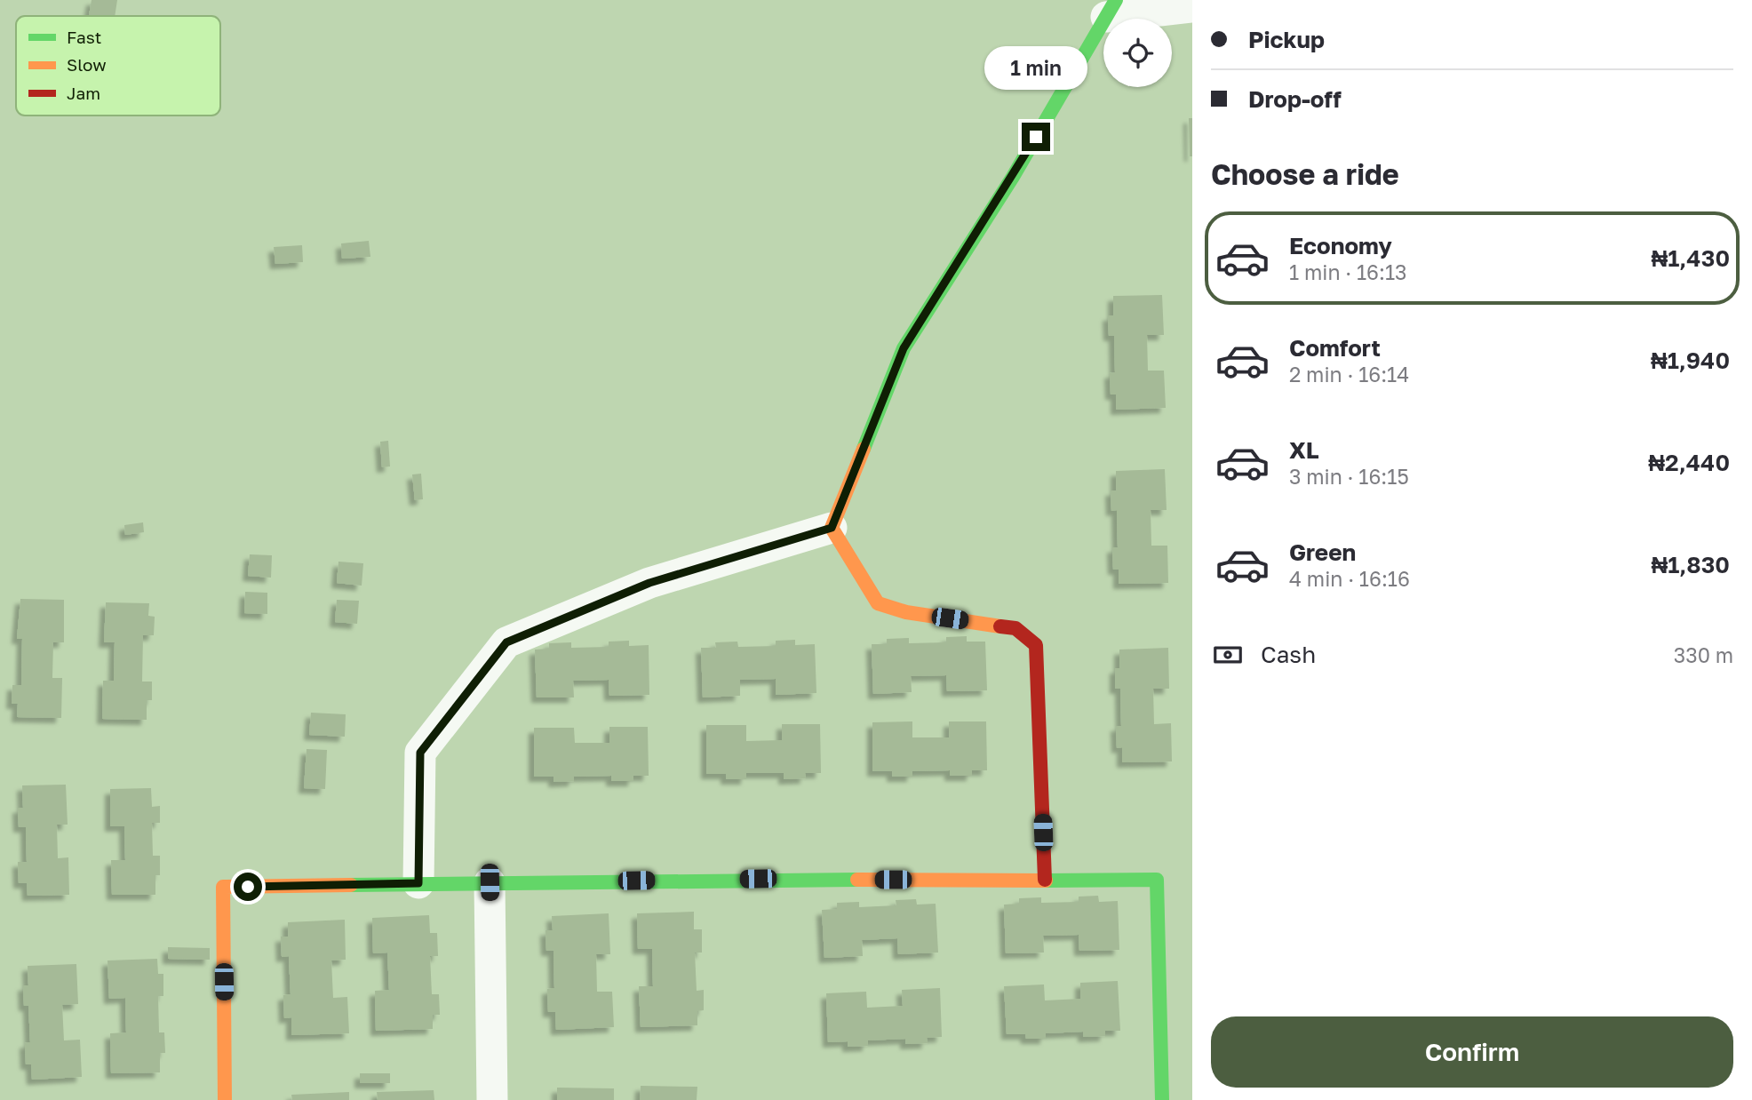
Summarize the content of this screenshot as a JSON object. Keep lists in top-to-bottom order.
{
  "legend": ["Fast", "Slow", "Jam"],
  "page": {
    "banner": ["Pickup", "Drop-off"],
    "bubble": "1 min",
    "heading": "Choose a ride",
    "list": [
      {
        "name": "Economy",
        "note": "1 min · 16:13",
        "value": "₦1,430"
      },
      {
        "name": "Comfort",
        "note": "2 min · 16:14",
        "value": "₦1,940"
      },
      {
        "name": "XL",
        "note": "3 min · 16:15",
        "value": "₦2,440"
      },
      {
        "name": "Green",
        "note": "4 min · 16:16",
        "value": "₦1,830"
      }
    ],
    "pay": ["Cash", "330 m"],
    "buttons": "Confirm"
  }
}
